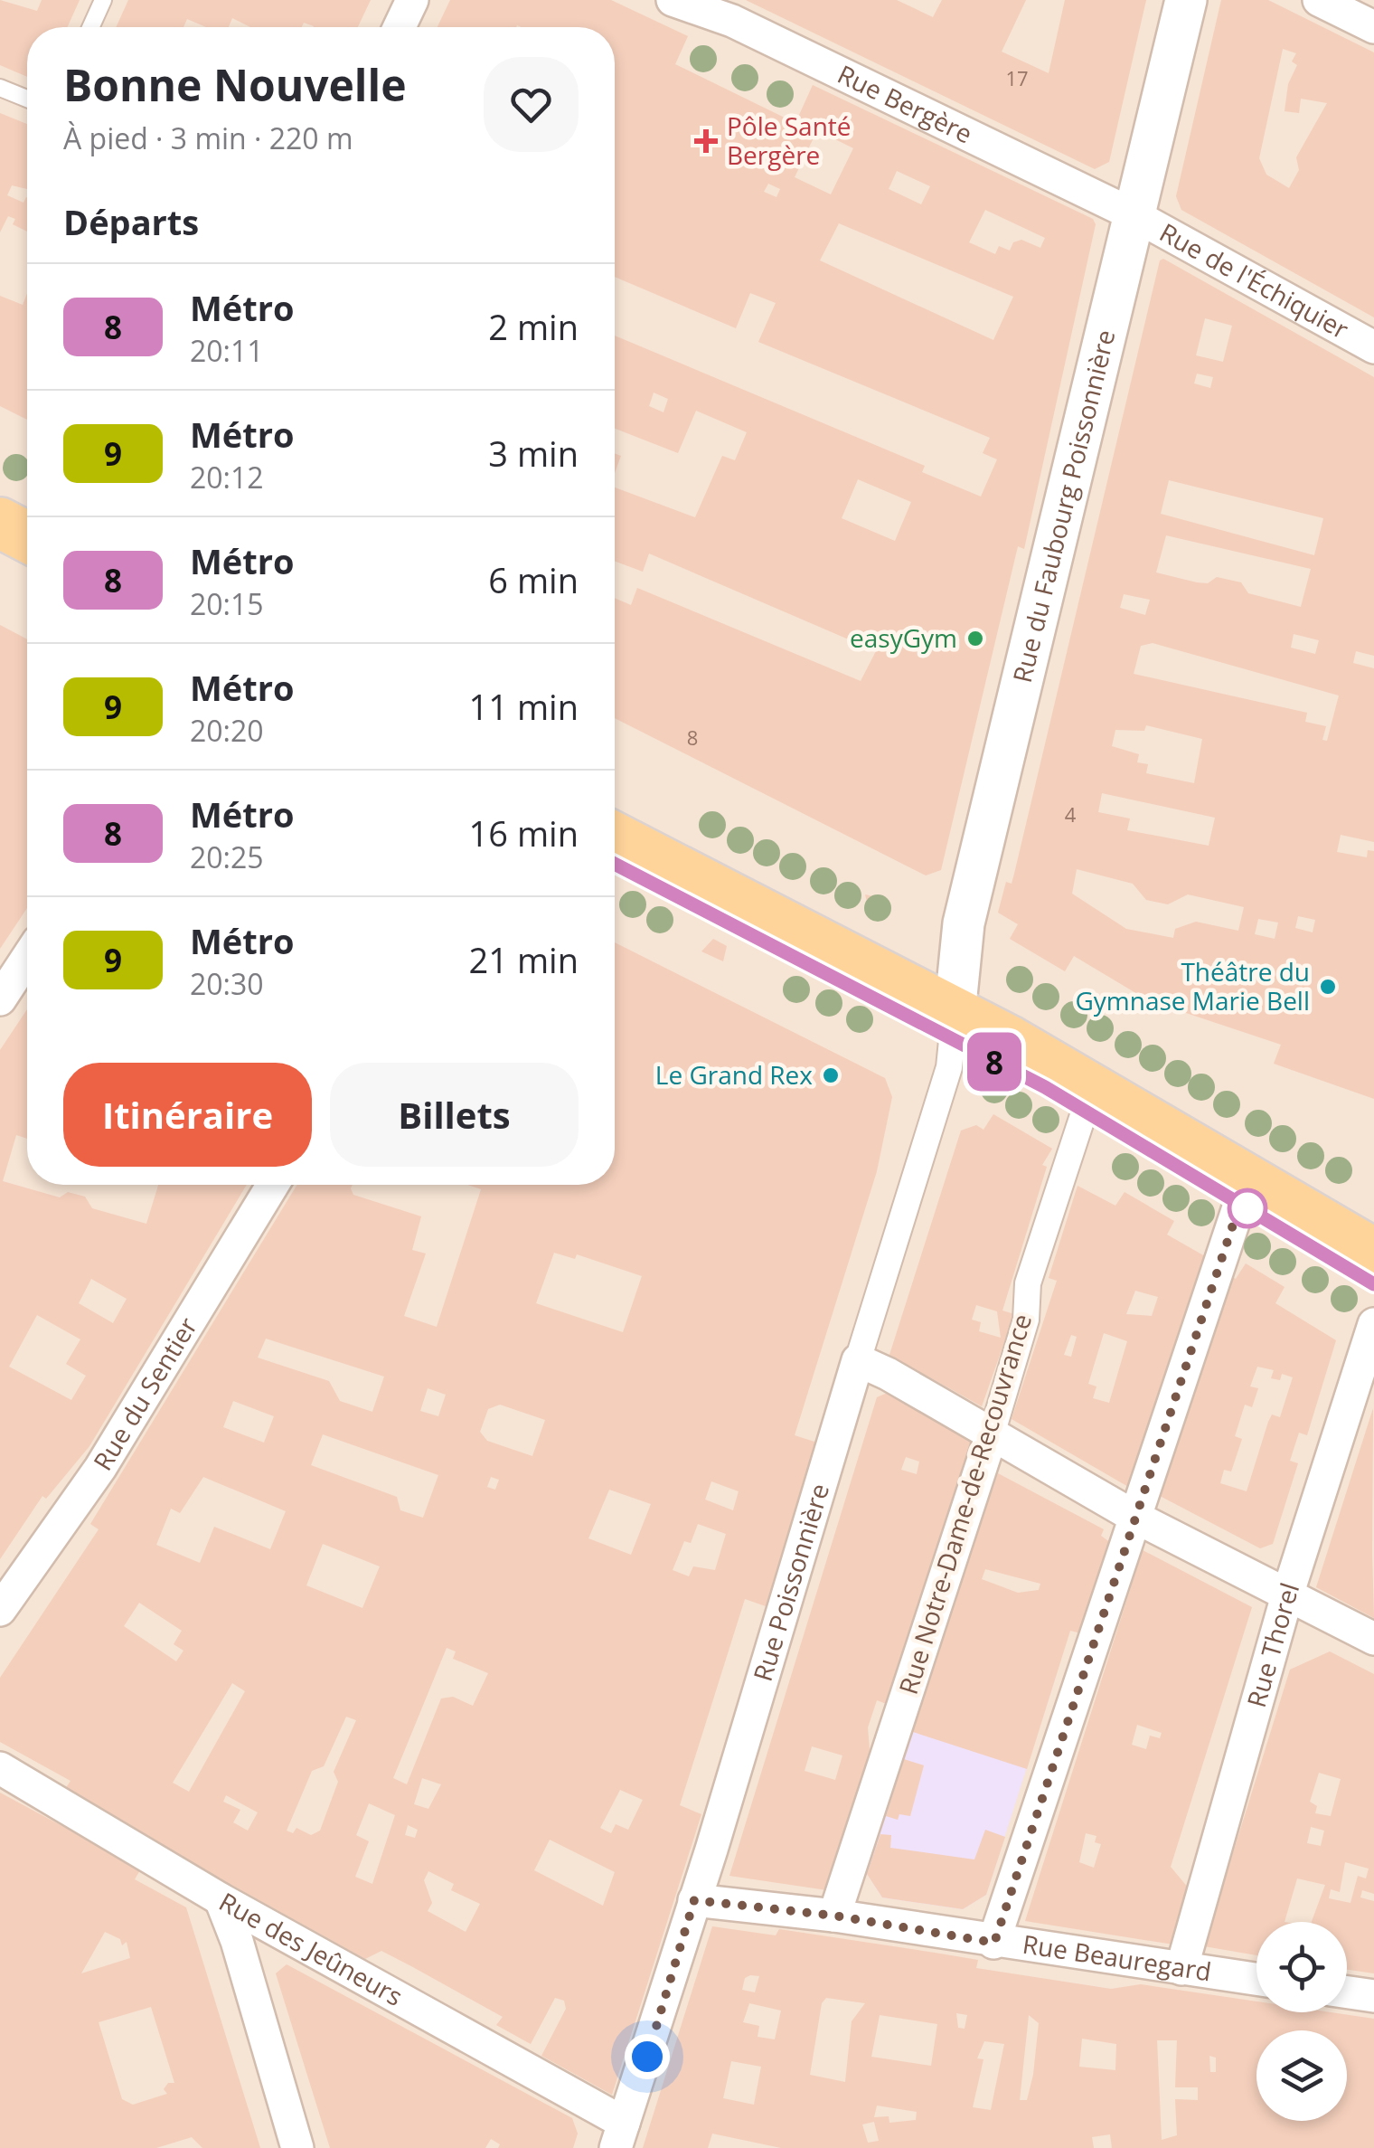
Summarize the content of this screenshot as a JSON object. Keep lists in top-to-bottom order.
{
  "streets": {
    "street": [
      "Rue Bergère",
      "Rue de l'Échiquier",
      "Rue du Faubourg Poissonnière",
      "Rue du Sentier",
      "Rue Notre-Dame-de-Recouvrance",
      "Rue Poissonnière",
      "Rue Thorel",
      "Rue des Jeûneurs",
      "Rue Beauregard"
    ]
  },
  "crossings": [
    ["Rue Bergère", "Rue de l'Échiquier"],
    ["Rue Bergère", "Rue du Faubourg Poissonnière"],
    ["Rue de l'Échiquier", "Rue du Faubourg Poissonnière"],
    ["Rue du Faubourg Poissonnière", "Rue Poissonnière"],
    ["Rue Notre-Dame-de-Recouvrance", "Rue Beauregard"],
    ["Rue Poissonnière", "Rue des Jeûneurs"],
    ["Rue Poissonnière", "Rue Beauregard"],
    ["Rue Thorel", "Rue Beauregard"]
  ],
  "places": {
    "health": ["Pôle Santé Bergère"],
    "other": ["easyGym", "Théâtre du Gymnase Marie Bell", "Le Grand Rex"]
  },
  "lines": ["metro line 8"],
  "house_numbers": ["17", "8", "4"],
  "page": {
    "on_map": "8",
    "heading": [
      ["Bonne Nouvelle", "À pied · 3 min · 220 m"],
      "Départs"
    ],
    "list": [
      {
        "mark": "8",
        "name": "Métro",
        "note": "20:11",
        "value": "2 min"
      },
      {
        "mark": "9",
        "name": "Métro",
        "note": "20:12",
        "value": "3 min"
      },
      {
        "mark": "8",
        "name": "Métro",
        "note": "20:15",
        "value": "6 min"
      },
      {
        "mark": "9",
        "name": "Métro",
        "note": "20:20",
        "value": "11 min"
      },
      {
        "mark": "8",
        "name": "Métro",
        "note": "20:25",
        "value": "16 min"
      },
      {
        "mark": "9",
        "name": "Métro",
        "note": "20:30",
        "value": "21 min"
      }
    ],
    "buttons": ["Itinéraire", "Billets"]
  }
}
